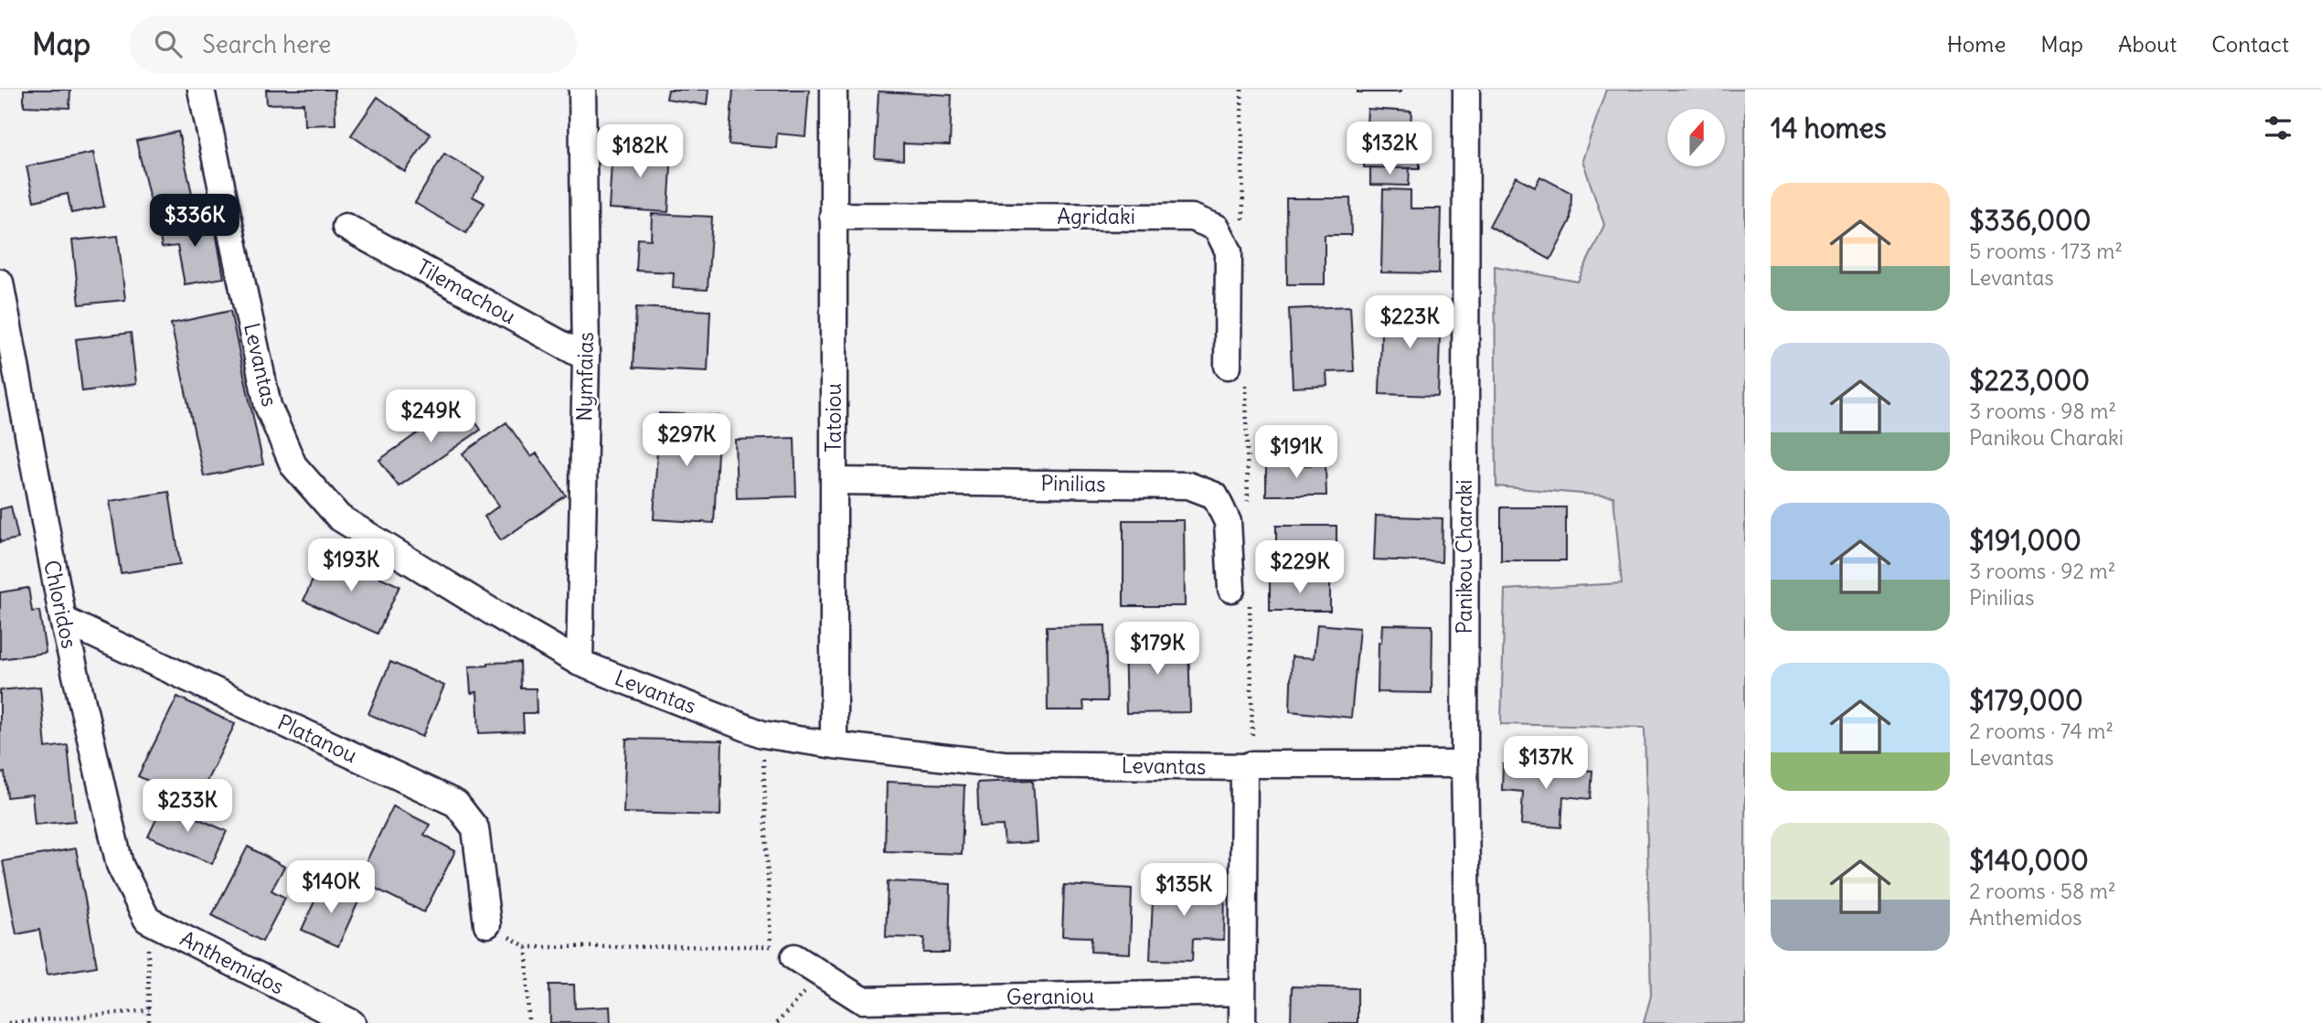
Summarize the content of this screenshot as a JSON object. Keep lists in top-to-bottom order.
{
  "streets": {
    "street": [
      "Agridaki",
      "Tilemachou",
      "Levantas",
      "Nymfaias",
      "Tatoiou",
      "Pinilias",
      "Panikou Charaki",
      "Chloridos",
      "Platanou",
      "Anthemidos",
      "Geraniou"
    ]
  },
  "crossings": [
    ["Agridaki", "Tatoiou"],
    ["Tilemachou", "Nymfaias"],
    ["Levantas", "Nymfaias"],
    ["Levantas", "Tatoiou"],
    ["Levantas", "Panikou Charaki"],
    ["Tatoiou", "Pinilias"],
    ["Chloridos", "Platanou"],
    ["Chloridos", "Anthemidos"]
  ],
  "north": "top",
  "page": {
    "header": "Map",
    "search": "Search here",
    "nav": [
      "Home",
      "Map",
      "About",
      "Contact"
    ],
    "heading": "14 homes",
    "price": [
      "$132K",
      "$182K",
      "$336K",
      "$223K",
      "$249K",
      "$297K",
      "$191K",
      "$193K",
      "$229K",
      "$179K",
      "$137K",
      "$233K",
      "$140K",
      "$135K"
    ],
    "list": [
      {
        "name": "$336,000",
        "note": "5 rooms · 173 m² · Levantas"
      },
      {
        "name": "$223,000",
        "note": "3 rooms · 98 m² · Panikou Charaki"
      },
      {
        "name": "$191,000",
        "note": "3 rooms · 92 m² · Pinilias"
      },
      {
        "name": "$179,000",
        "note": "2 rooms · 74 m² · Levantas"
      },
      {
        "name": "$140,000",
        "note": "2 rooms · 58 m² · Anthemidos"
      }
    ]
  }
}
